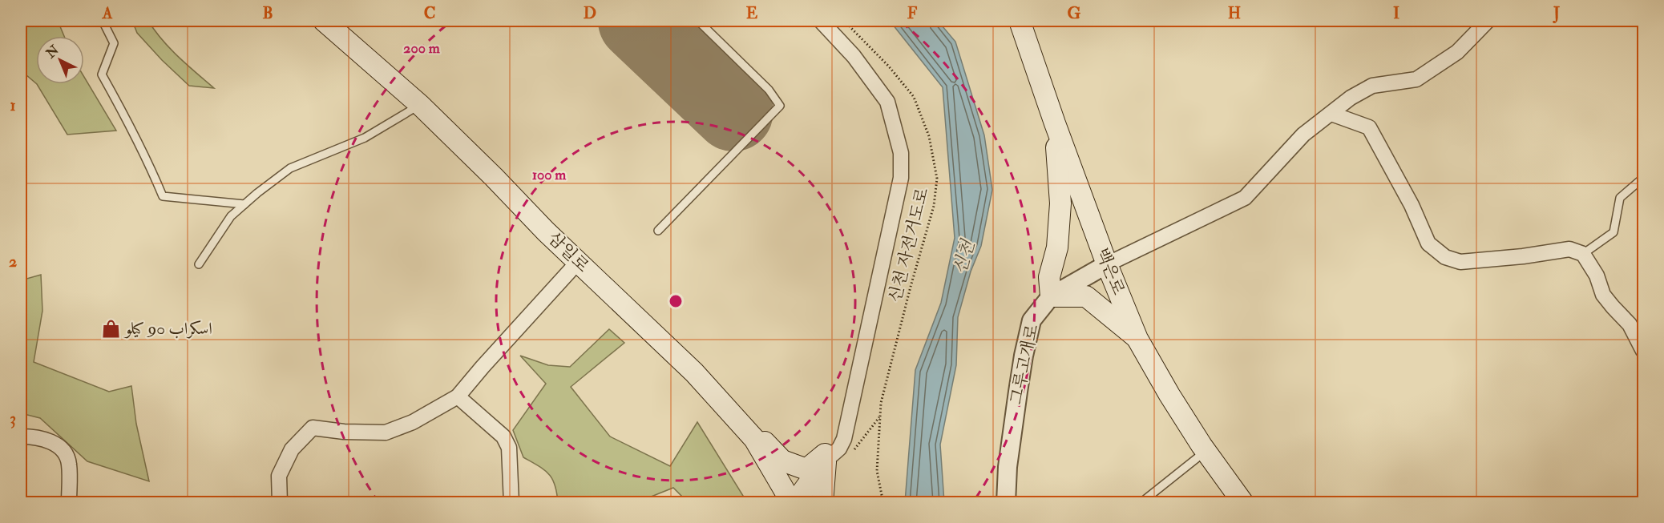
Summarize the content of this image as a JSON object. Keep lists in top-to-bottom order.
{
  "streets": {
    "main road": ["삼일로", "백은로"],
    "street": ["그루고개로"],
    "path": ["신천 자전거도로"]
  },
  "crossings": [
    ["백은로", "그루고개로"]
  ],
  "water": ["신천"],
  "places": {
    "shop": ["اسكراب 90 كيلو"]
  },
  "north": "top left",
  "grid": {
    "columns": [
      "A",
      "B",
      "C",
      "D",
      "E",
      "F",
      "G",
      "H",
      "I",
      "J"
    ],
    "rows": ["1", "2", "3"]
  },
  "rings": ["200 m", "100 m"]
}
